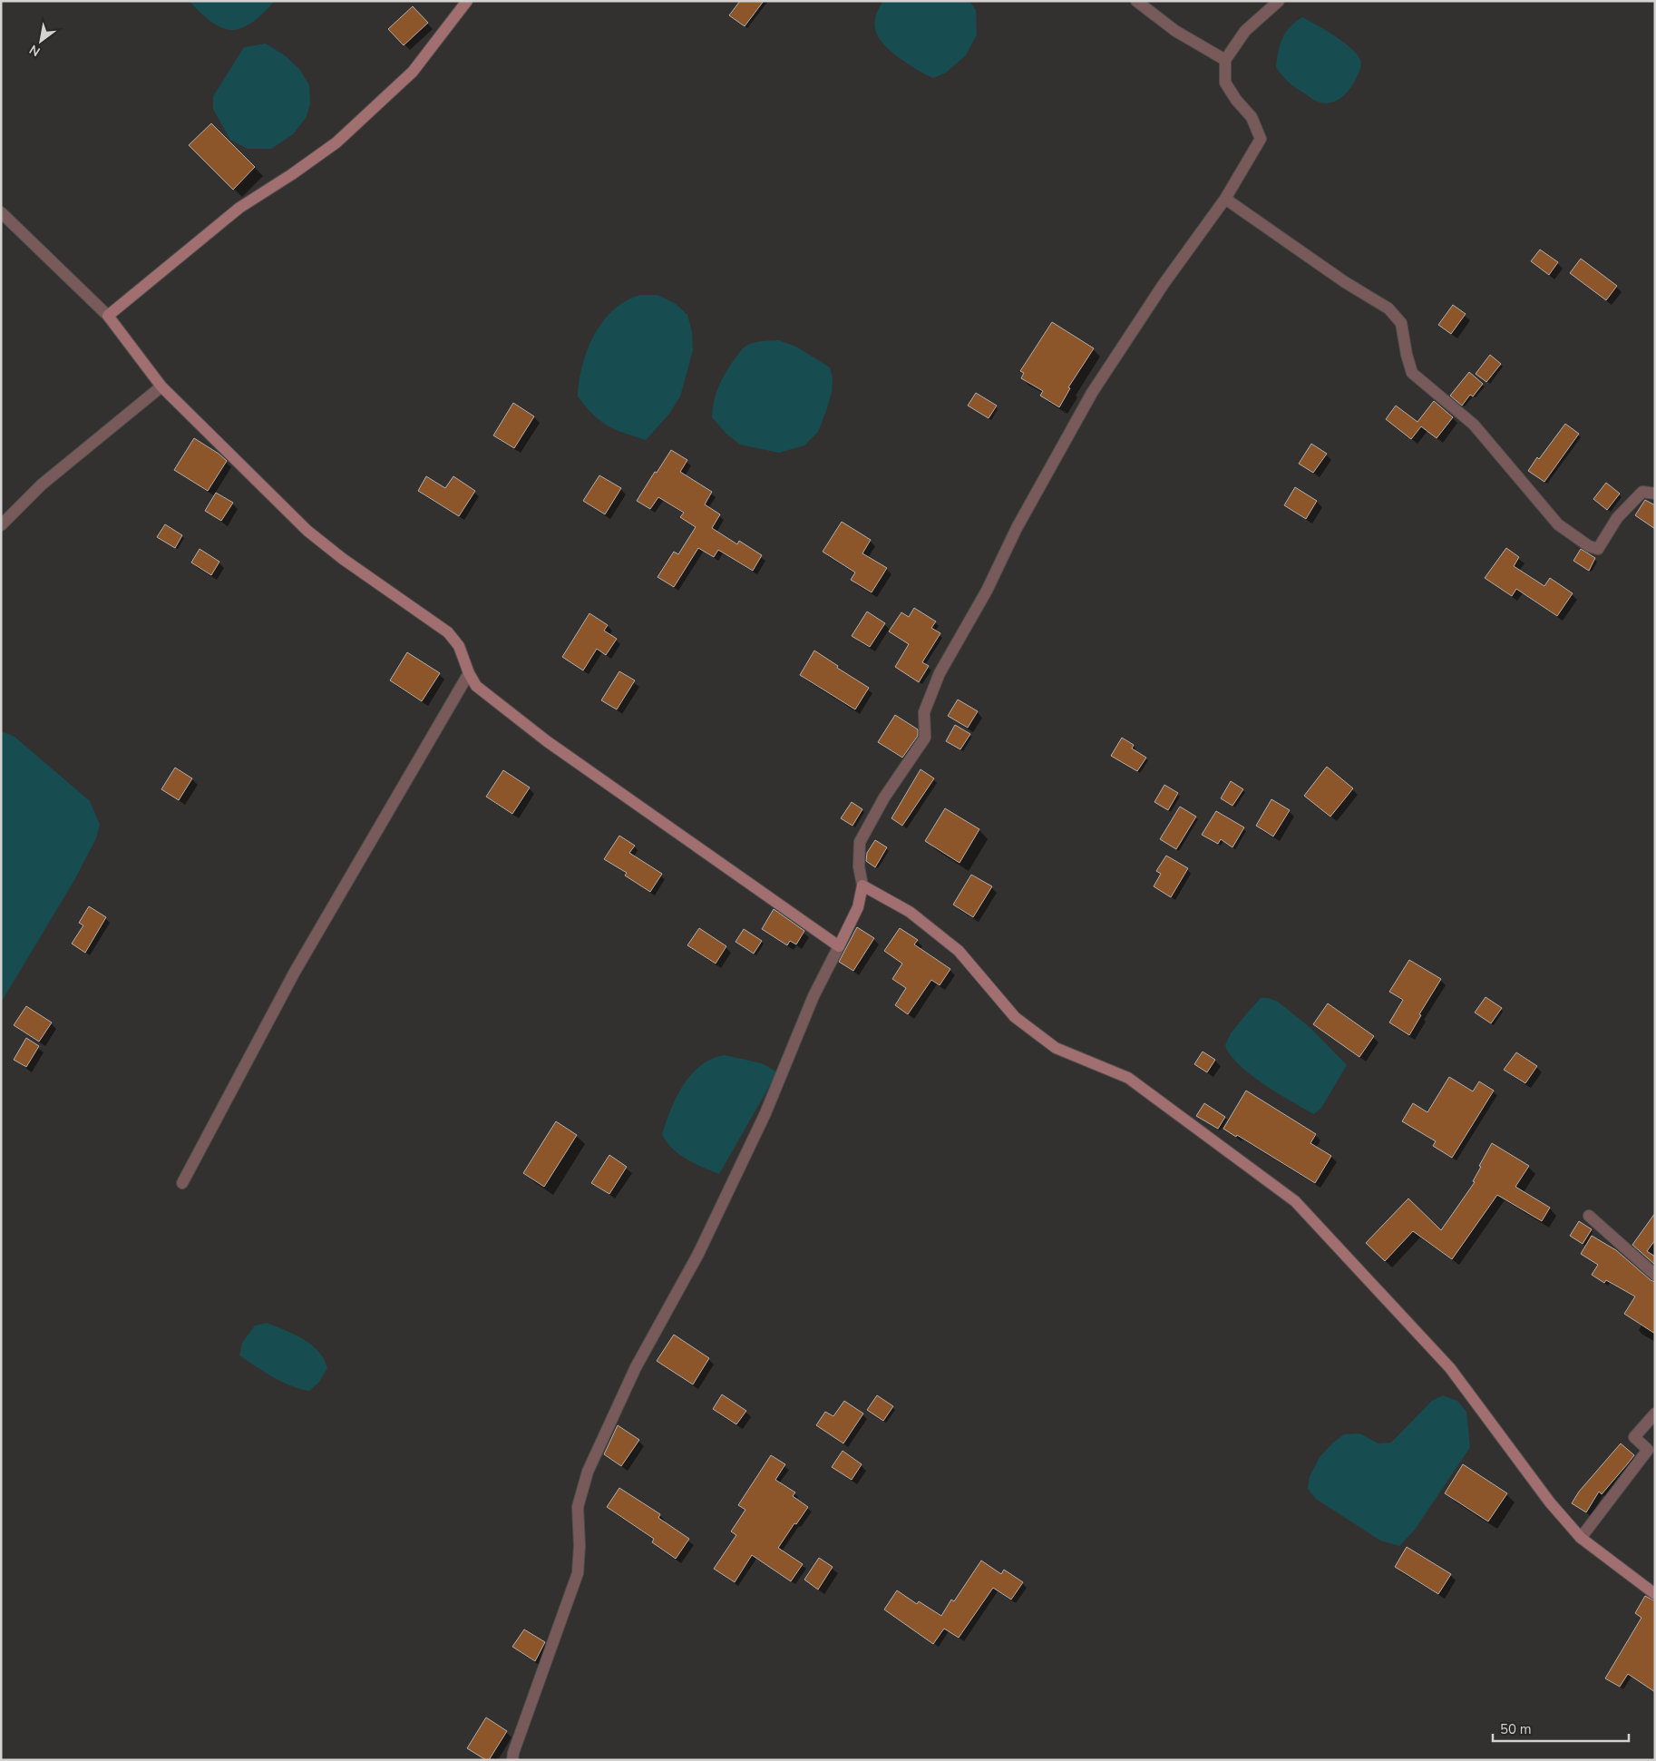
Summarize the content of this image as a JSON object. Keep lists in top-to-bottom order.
{
  "scale_bar": "50 m",
  "north": "bottom left"
}
